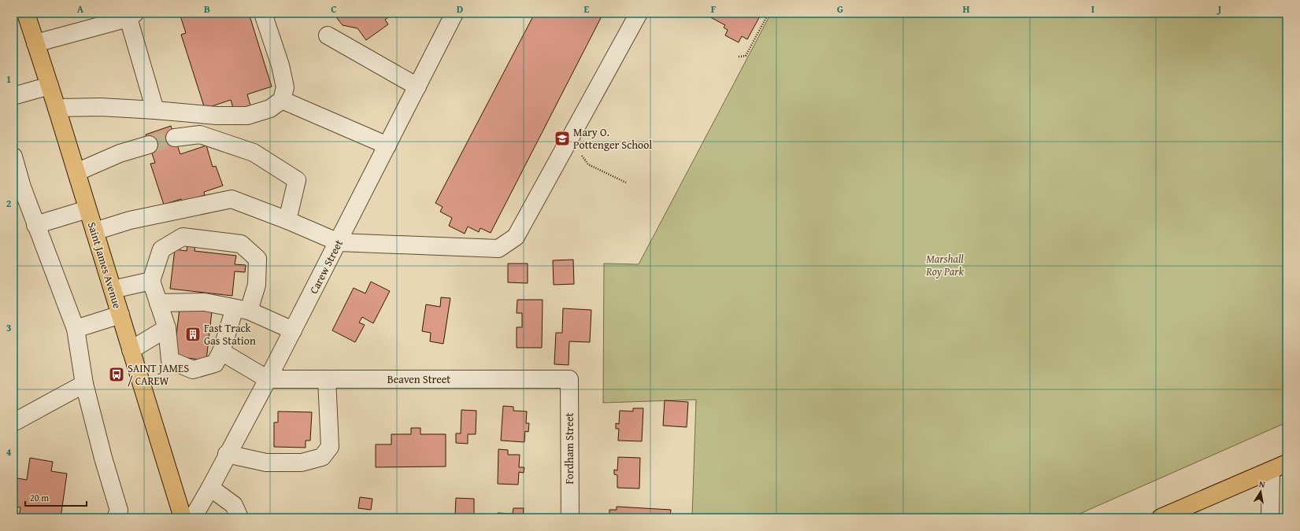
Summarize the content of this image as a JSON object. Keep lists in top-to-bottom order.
{
  "streets": {
    "main road": ["Saint James Avenue"],
    "street": ["Carew Street", "Beaven Street", "Fordham Street"]
  },
  "crossings": [
    ["Carew Street", "Beaven Street"],
    ["Beaven Street", "Fordham Street"]
  ],
  "parks": ["Marshall Roy Park"],
  "places": {
    "school or university": ["Mary O. Pottenger School"],
    "building": ["Fast Track Gas Station"],
    "bus stop": ["SAINT JAMES / CAREW"]
  },
  "scale_bar": "20 m",
  "north": "top",
  "grid": {
    "columns": [
      "A",
      "B",
      "C",
      "D",
      "E",
      "F",
      "G",
      "H",
      "I",
      "J"
    ],
    "rows": [
      "1",
      "2",
      "3",
      "4"
    ]
  }
}
